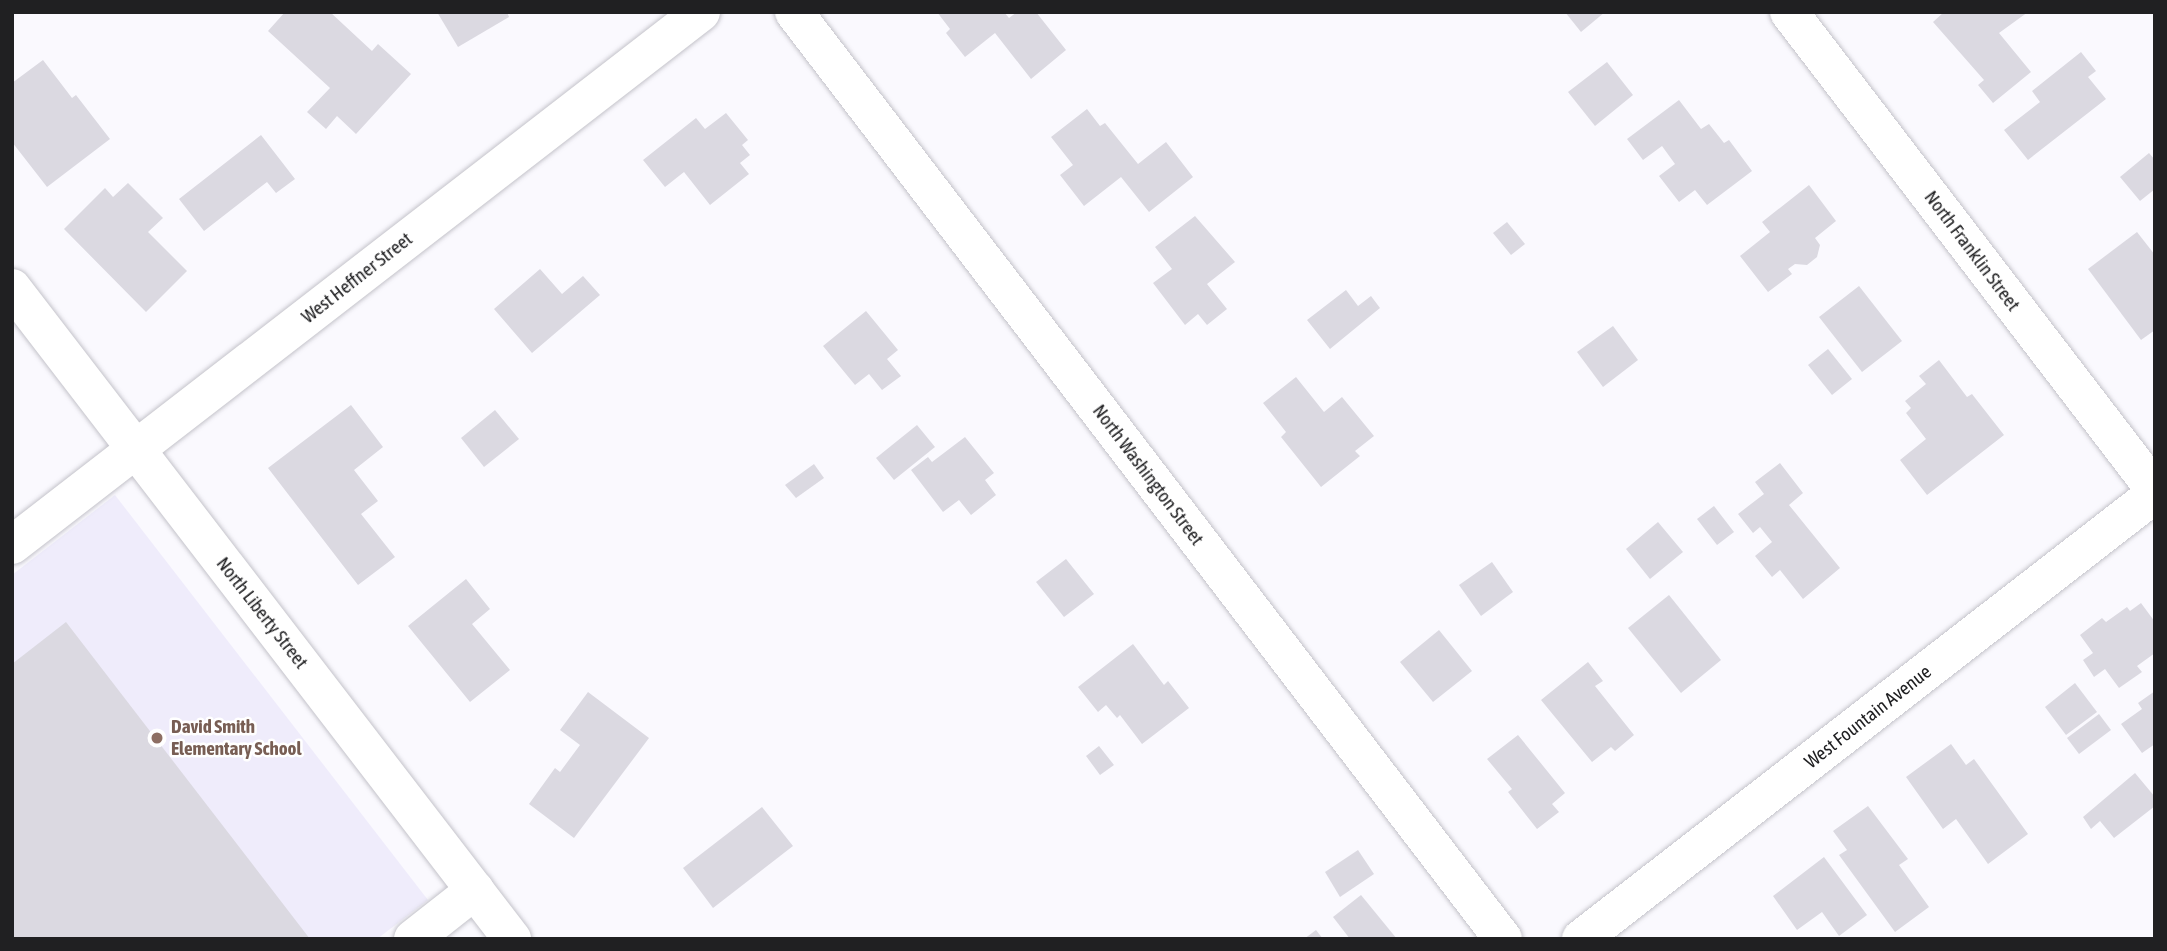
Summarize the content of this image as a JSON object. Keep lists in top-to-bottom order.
{
  "streets": {
    "street": [
      "North Franklin Street",
      "West Heffner Street",
      "North Washington Street",
      "North Liberty Street",
      "West Fountain Avenue"
    ]
  },
  "crossings": [
    ["North Franklin Street", "West Fountain Avenue"],
    ["West Heffner Street", "North Liberty Street"]
  ],
  "places": ["David Smith Elementary School"]
}
